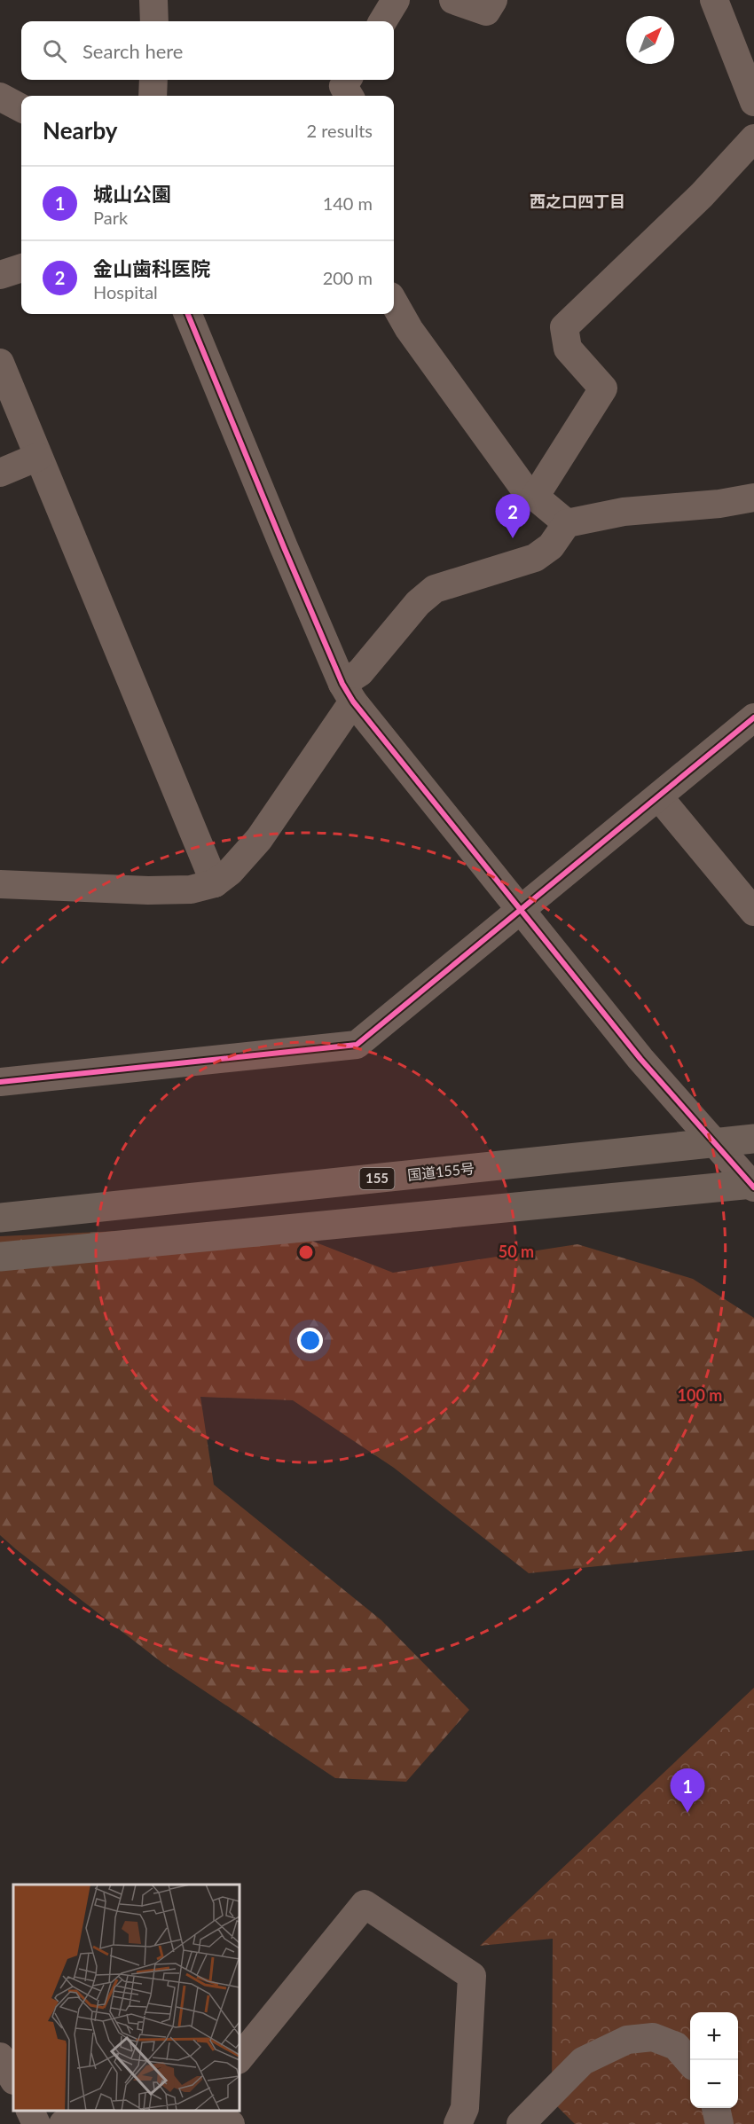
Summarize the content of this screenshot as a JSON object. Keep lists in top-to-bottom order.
{
  "streets": {
    "highway": ["国道155号", "155"]
  },
  "districts": ["西之口四丁目"],
  "north": "top right",
  "page": {
    "search": "Search here",
    "heading": ["Nearby", "2 results"],
    "list": [
      {
        "mark": "1",
        "name": "城山公園",
        "note": "Park",
        "value": "140 m"
      },
      {
        "mark": "2",
        "name": "金山歯科医院",
        "note": "Hospital",
        "value": "200 m"
      }
    ],
    "pins": ["2", "1"],
    "map_buttons": ["+", "−"]
  },
  "rings": ["50 m", "100 m"]
}
